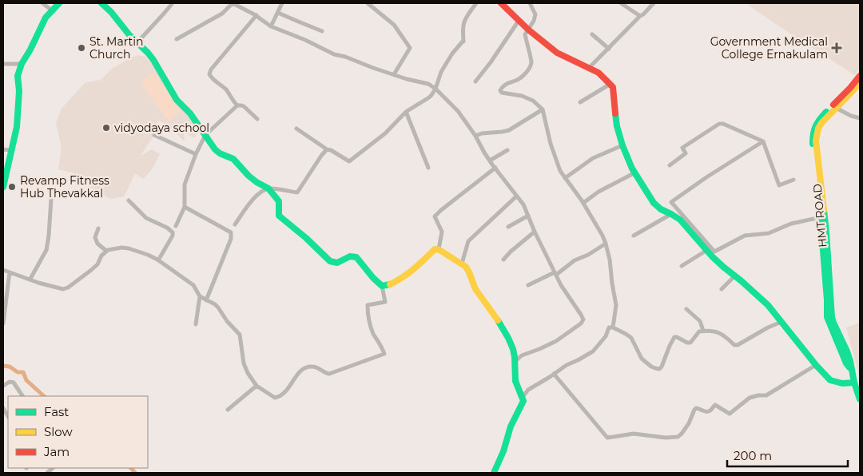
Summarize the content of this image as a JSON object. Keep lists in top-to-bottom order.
{
  "streets": {
    "main road": ["HMT ROAD"]
  },
  "places": {
    "other": ["St. Martin Church", "vidyodaya school", "Revamp Fitness Hub Thevakkal"],
    "health": ["Government Medical College Ernakulam"]
  },
  "legend": ["Fast", "Slow", "Jam"],
  "scale_bar": "200 m"
}
